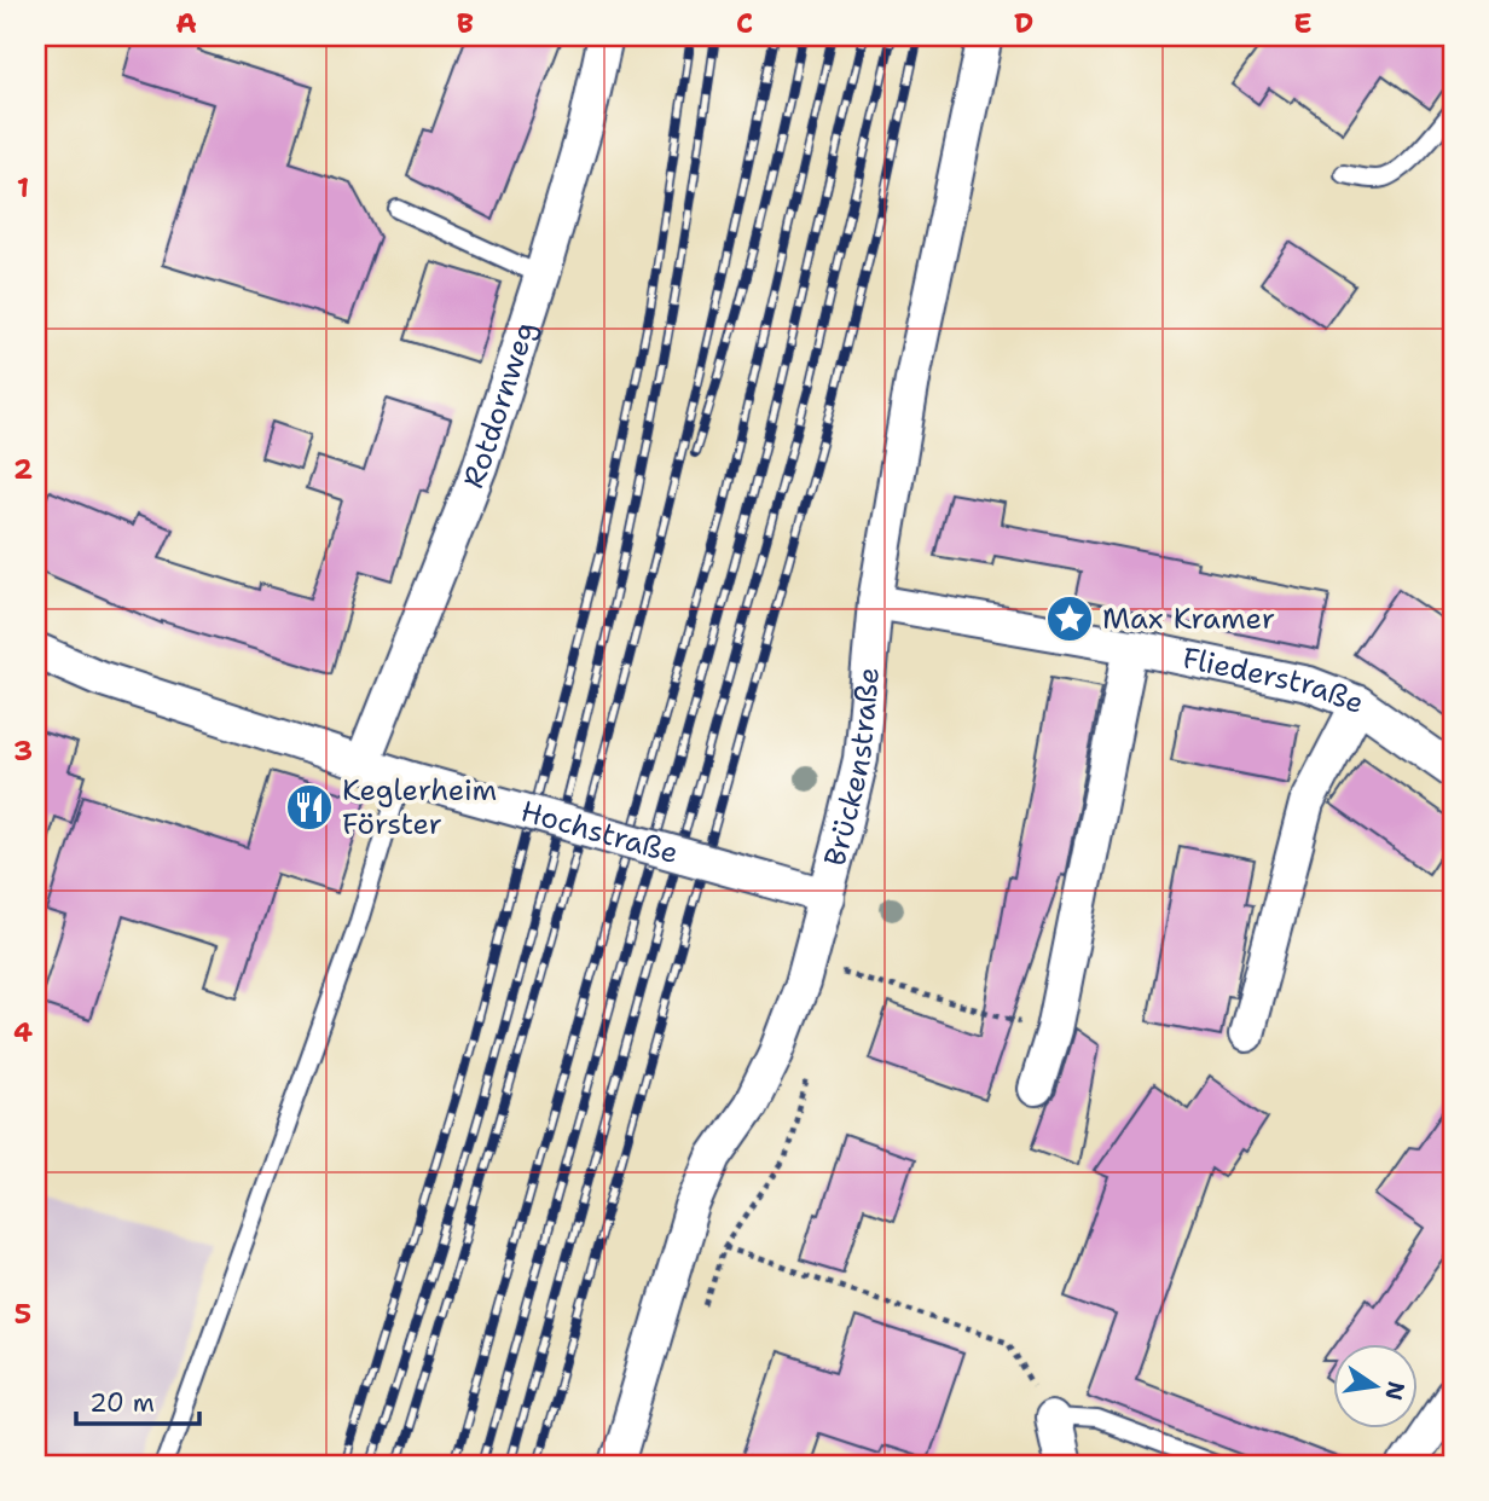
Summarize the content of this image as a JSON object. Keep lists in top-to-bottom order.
{
  "streets": {
    "street": [
      "Rotdornweg",
      "Fliederstraße",
      "Brückenstraße",
      "Hochstraße"
    ]
  },
  "crossings": [
    ["Rotdornweg", "Hochstraße"],
    ["Fliederstraße", "Brückenstraße"],
    ["Brückenstraße", "Hochstraße"]
  ],
  "places": {
    "place": ["Max Kramer"],
    "restaurant": ["Keglerheim Förster"]
  },
  "scale_bar": "20 m",
  "north": "right",
  "grid": {
    "columns": [
      "A",
      "B",
      "C",
      "D",
      "E"
    ],
    "rows": [
      "1",
      "2",
      "3",
      "4",
      "5"
    ]
  }
}
